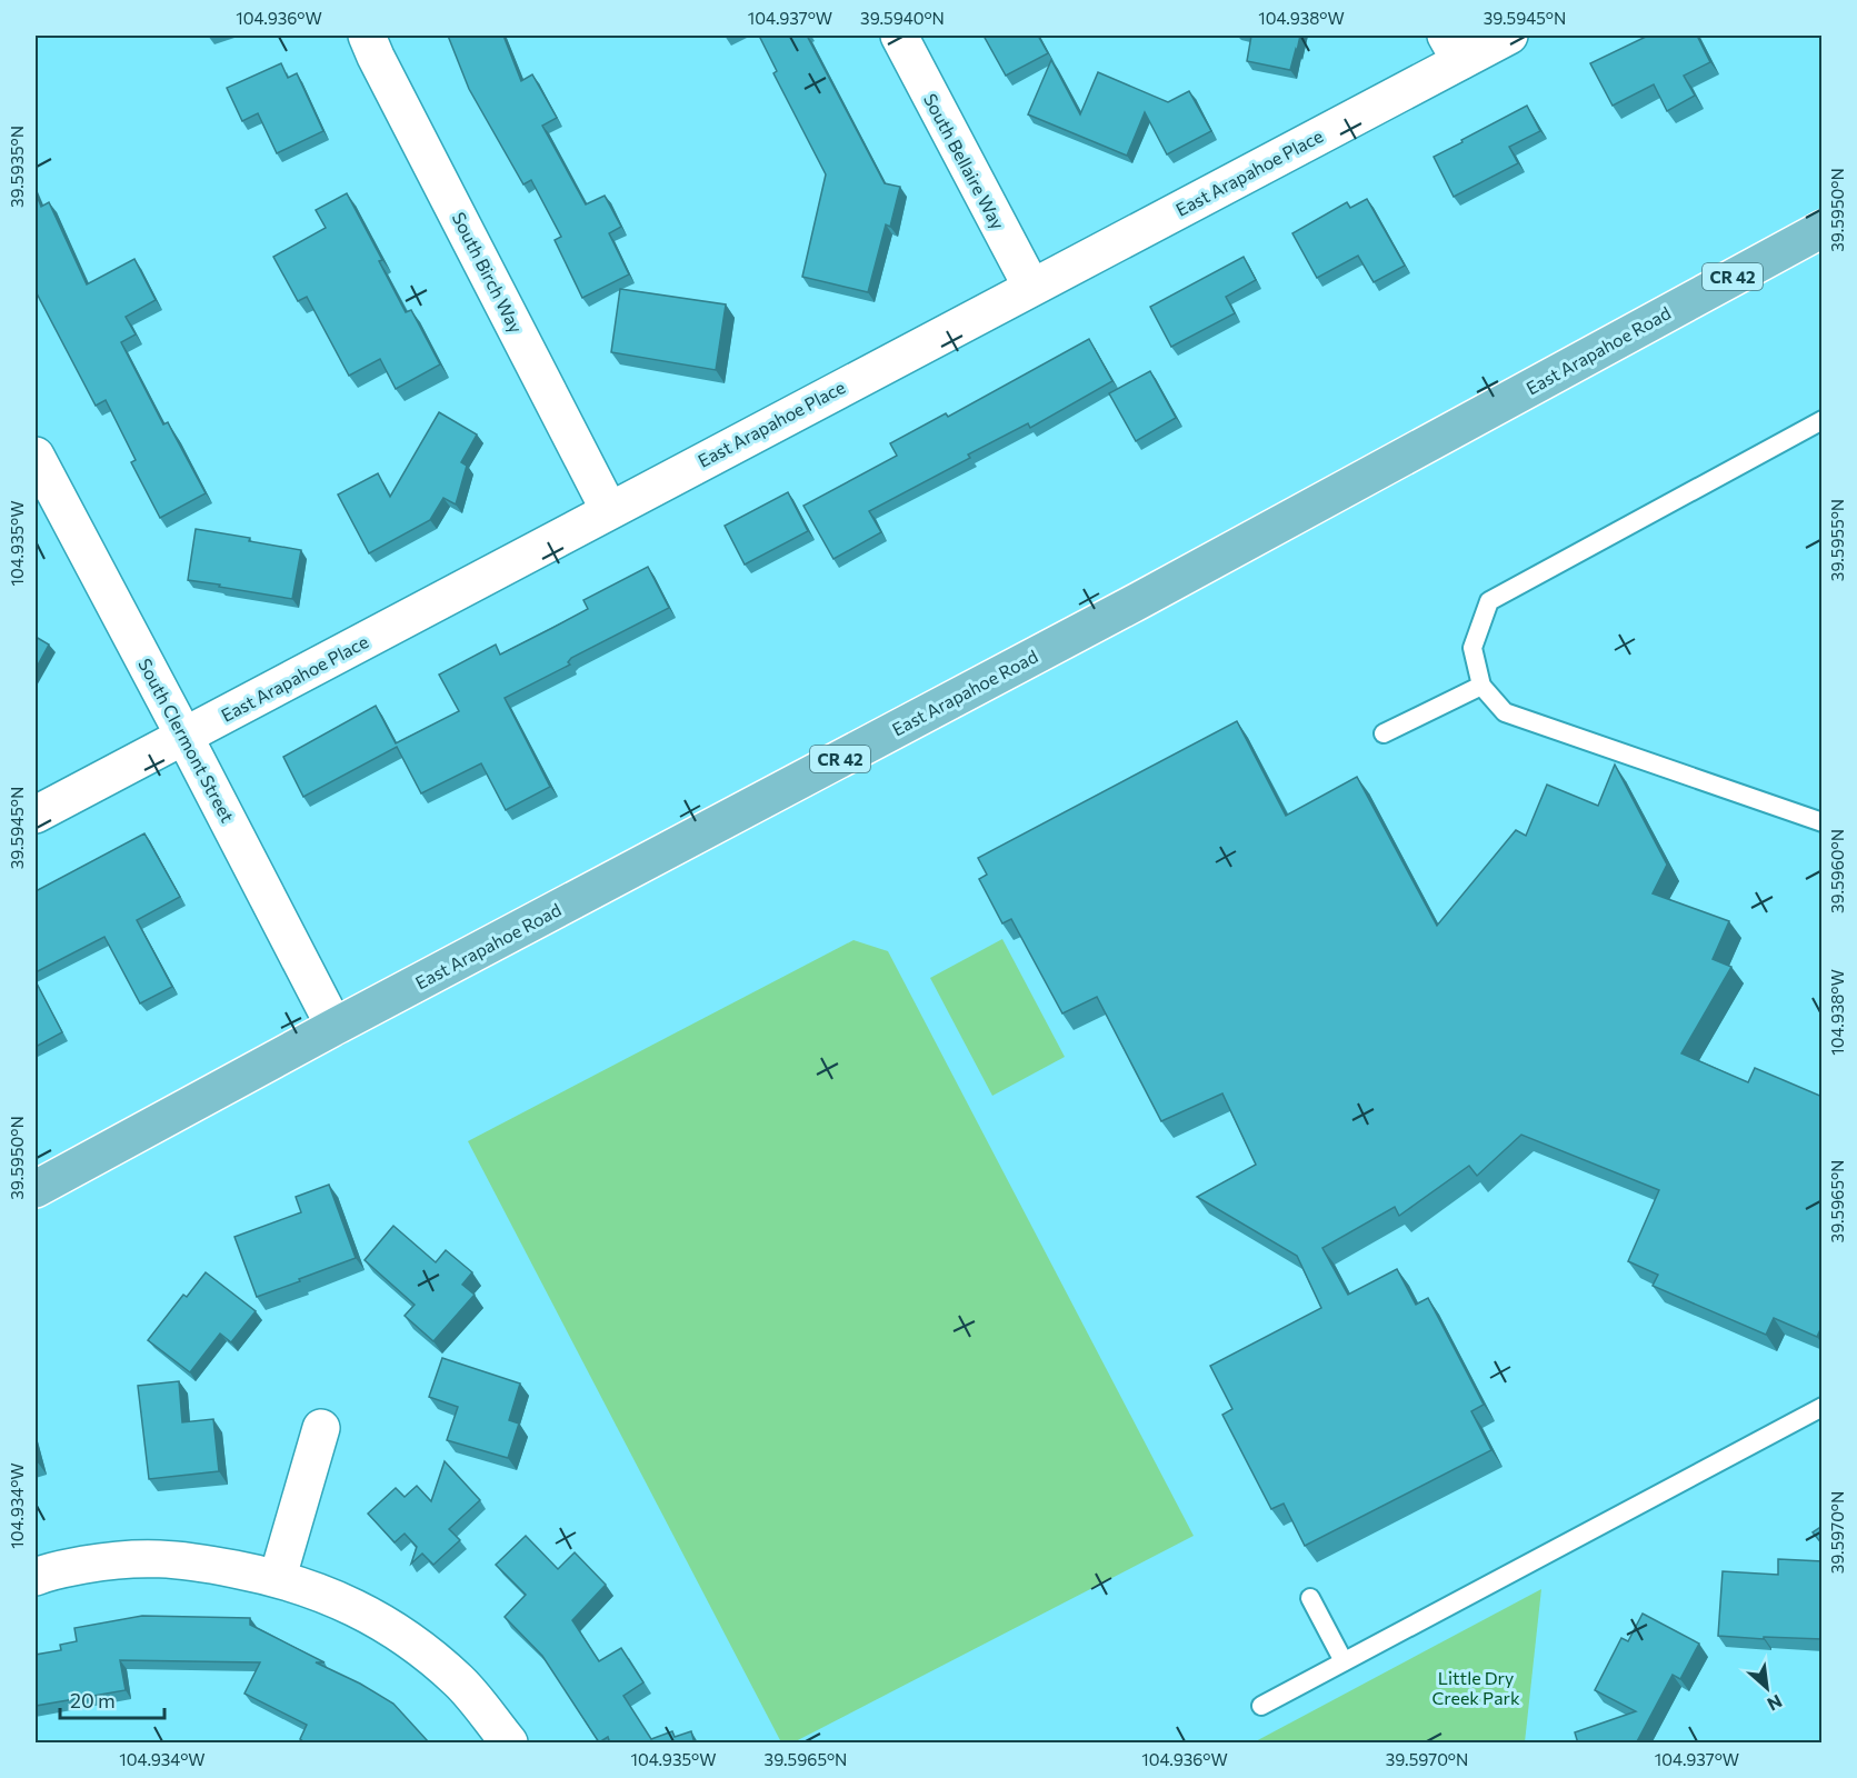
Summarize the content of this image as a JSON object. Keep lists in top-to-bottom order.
{
  "streets": {
    "main road": ["CR 42", "East Arapahoe Road"],
    "street": [
      "South Bellaire Way",
      "East Arapahoe Place",
      "South Birch Way",
      "South Clermont Street"
    ]
  },
  "crossings": [
    ["South Bellaire Way", "East Arapahoe Place"],
    ["East Arapahoe Place", "South Birch Way"],
    ["East Arapahoe Place", "South Clermont Street"],
    ["East Arapahoe Road", "South Clermont Street"]
  ],
  "parks": ["Little Dry Creek Park"],
  "scale_bar": "20 m",
  "north": "bottom right",
  "coordinates": [
    "104.936°W",
    "104.937°W",
    "39.5940°N",
    "104.938°W",
    "39.5945°N",
    "39.5935°N",
    "39.5950°N",
    "39.5955°N",
    "104.935°W",
    "39.5960°N",
    "39.5965°N",
    "104.934°W",
    "39.5970°N"
  ]
}
